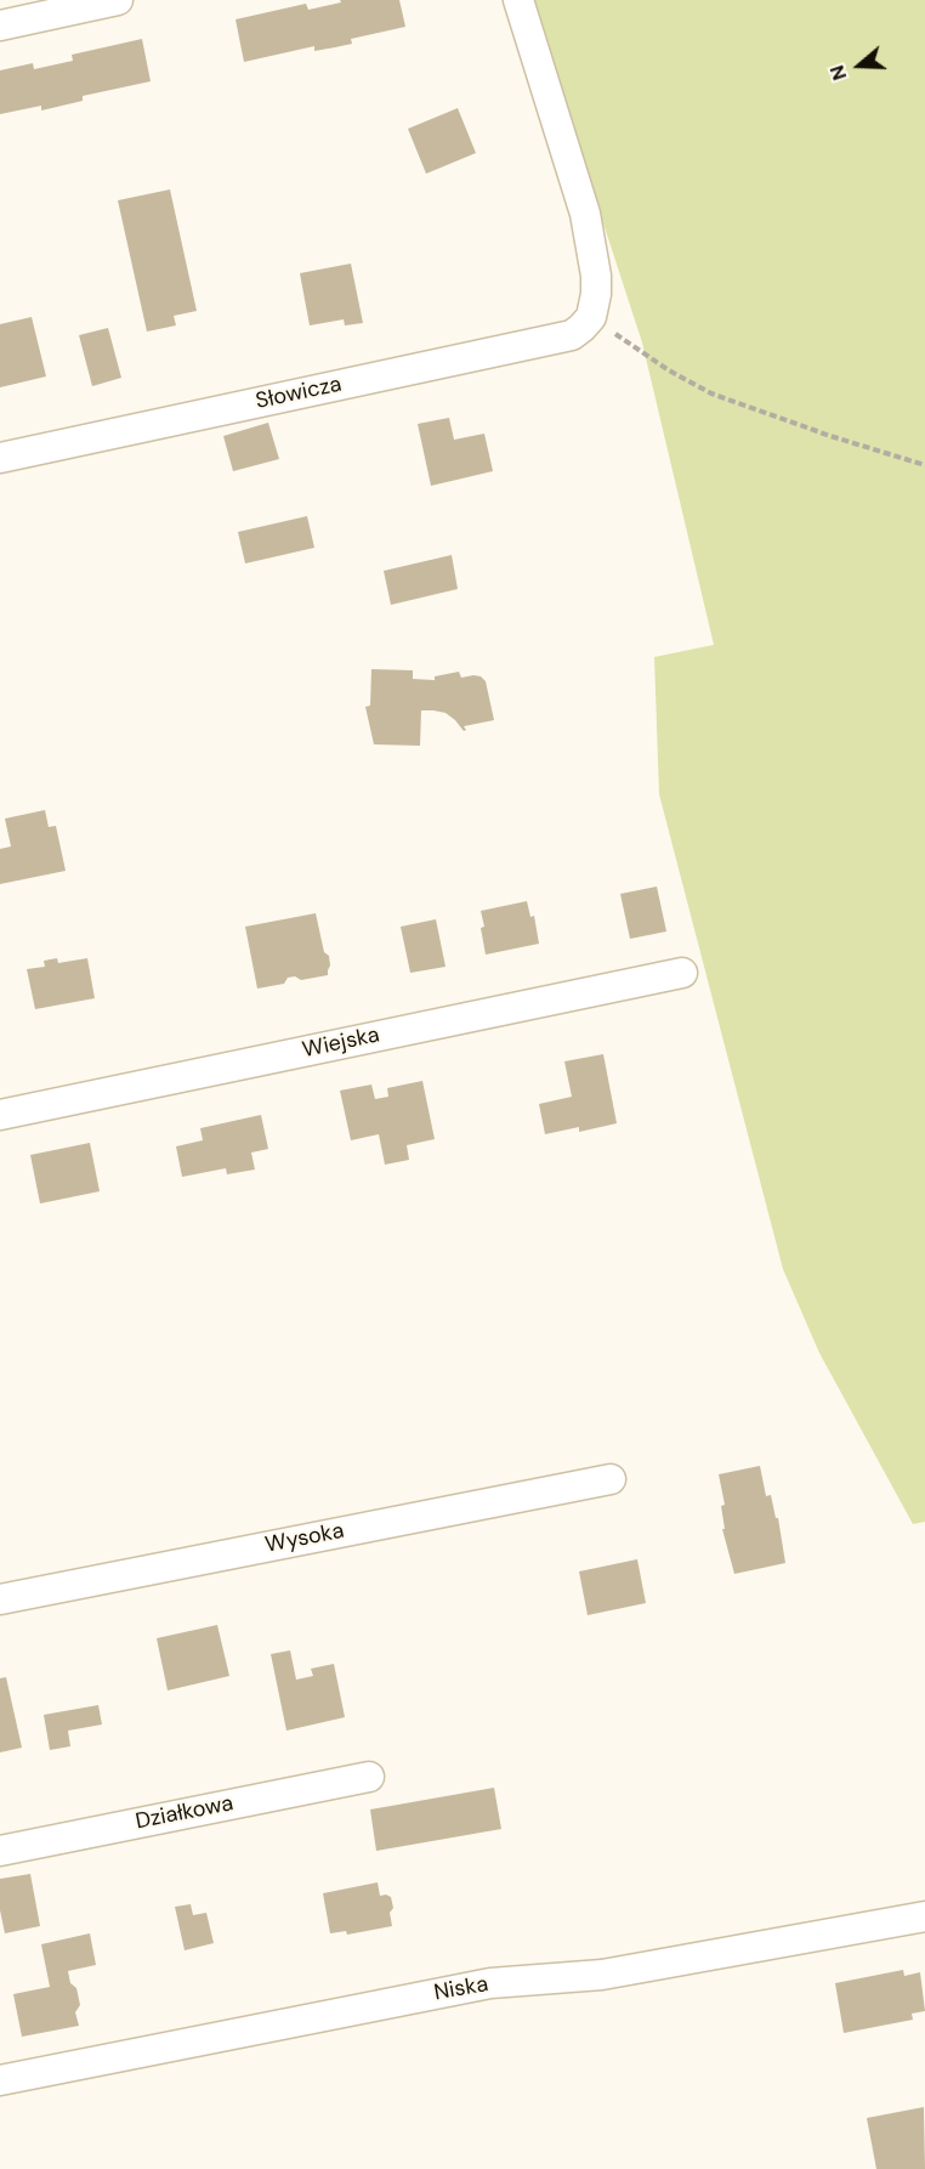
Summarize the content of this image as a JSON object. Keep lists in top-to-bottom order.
{
  "streets": {
    "street": [
      "Słowicza",
      "Wiejska",
      "Wysoka",
      "Działkowa",
      "Niska"
    ]
  },
  "north": "left"
}
